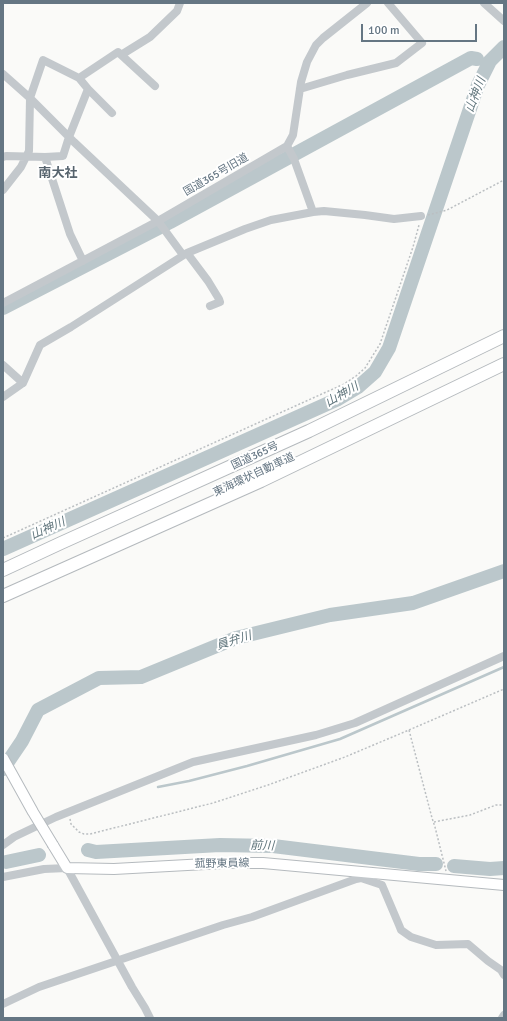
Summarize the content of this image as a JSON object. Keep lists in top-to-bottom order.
{
  "streets": {
    "highway": ["国道365号", "東海環状自動車道"],
    "main road": ["菰野東員線"],
    "street": ["国道365号旧道"]
  },
  "districts": ["南大社"],
  "water": ["山神川", "員弁川", "前川"],
  "scale_bar": "100 m"
}
